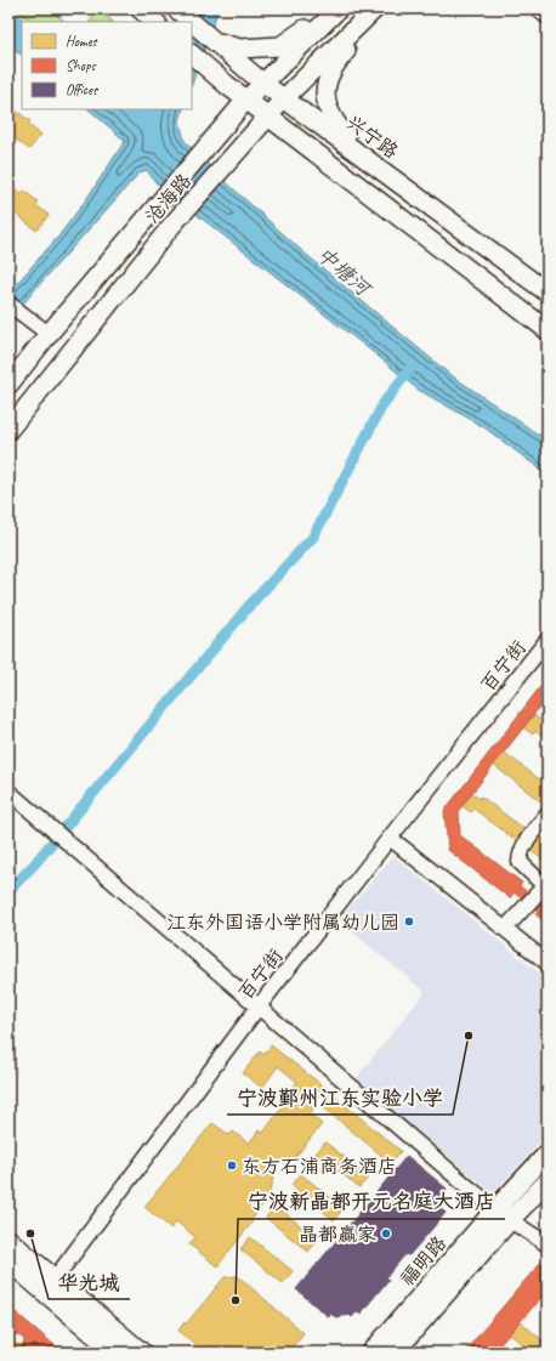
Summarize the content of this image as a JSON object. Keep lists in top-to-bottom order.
{
  "streets": {
    "main road": ["兴宁路", "沧海路", "福明路"],
    "street": ["百宁街"]
  },
  "crossings": [
    ["兴宁路", "沧海路"]
  ],
  "water": ["中塘河"],
  "places": [
    "江东外国语小学附属幼儿园",
    "宁波鄞州江东实验小学",
    "东方石浦商务酒店",
    "华光城",
    "晶都赢家",
    "宁波新晶都开元名庭大酒店"
  ],
  "legend": ["Homes", "Shops", "Offices"]
}
